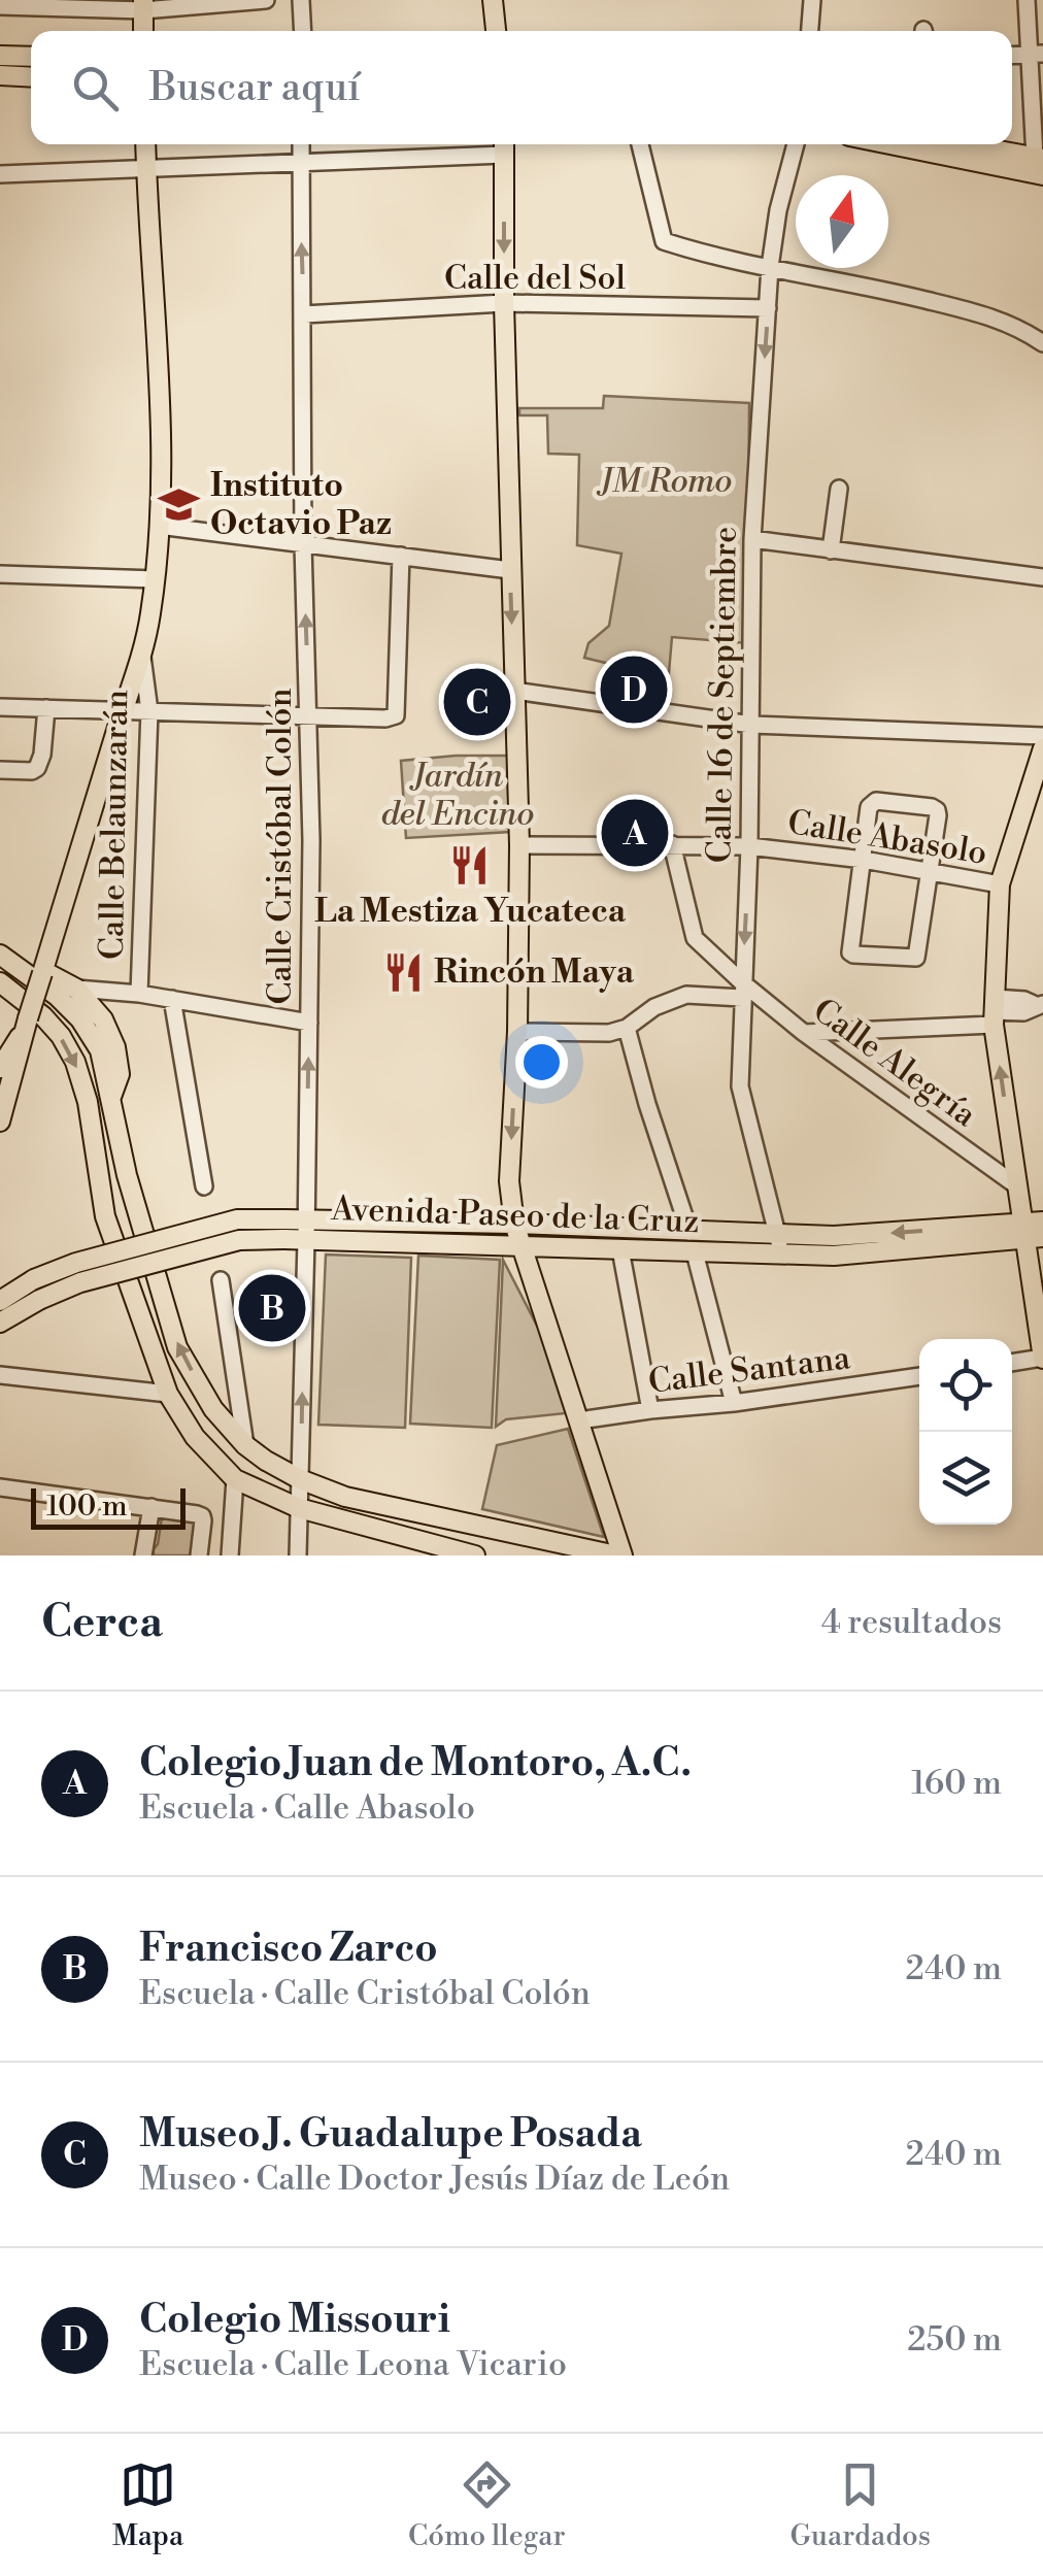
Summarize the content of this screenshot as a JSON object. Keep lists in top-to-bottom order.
{
  "streets": {
    "main road": ["Avenida Paseo de la Cruz"],
    "street": [
      "Calle del Sol",
      "Calle 16 de Septiembre",
      "Calle Belaunzarán",
      "Calle Abasolo",
      "Calle Cristóbal Colón",
      "Calle Alegría",
      "Calle Santana"
    ]
  },
  "crossings": [
    ["Calle del Sol", "Calle 16 de Septiembre"],
    ["Calle del Sol", "Calle Cristóbal Colón"],
    ["Calle 16 de Septiembre", "Calle Abasolo"],
    ["Calle 16 de Septiembre", "Calle Alegría"],
    ["Calle 16 de Septiembre", "Avenida Paseo de la Cruz"],
    ["Calle Abasolo", "Calle Alegría"],
    ["Calle Cristóbal Colón", "Avenida Paseo de la Cruz"]
  ],
  "parks": ["JM Romo", "Jardín del Encino"],
  "places": {
    "school or university": ["Instituto Octavio Paz"],
    "restaurant": ["La Mestiza Yucateca", "Rincón Maya"]
  },
  "scale_bar": "100 m",
  "north": "top",
  "page": {
    "search": "Buscar aquí",
    "pins": [
      "D",
      "C",
      "A",
      "B"
    ],
    "scale": "100 m",
    "heading": ["Cerca", "4 resultados"],
    "list": [
      {
        "mark": "A",
        "name": "Colegio Juan de Montoro, A.C.",
        "note": "Escuela · Calle Abasolo",
        "value": "160 m"
      },
      {
        "mark": "B",
        "name": "Francisco Zarco",
        "note": "Escuela · Calle Cristóbal Colón",
        "value": "240 m"
      },
      {
        "mark": "C",
        "name": "Museo J. Guadalupe Posada",
        "note": "Museo · Calle Doctor Jesús Díaz de León",
        "value": "240 m"
      },
      {
        "mark": "D",
        "name": "Colegio Missouri",
        "note": "Escuela · Calle Leona Vicario",
        "value": "250 m"
      }
    ],
    "nav": ["Mapa", "Cómo llegar", "Guardados"]
  }
}
